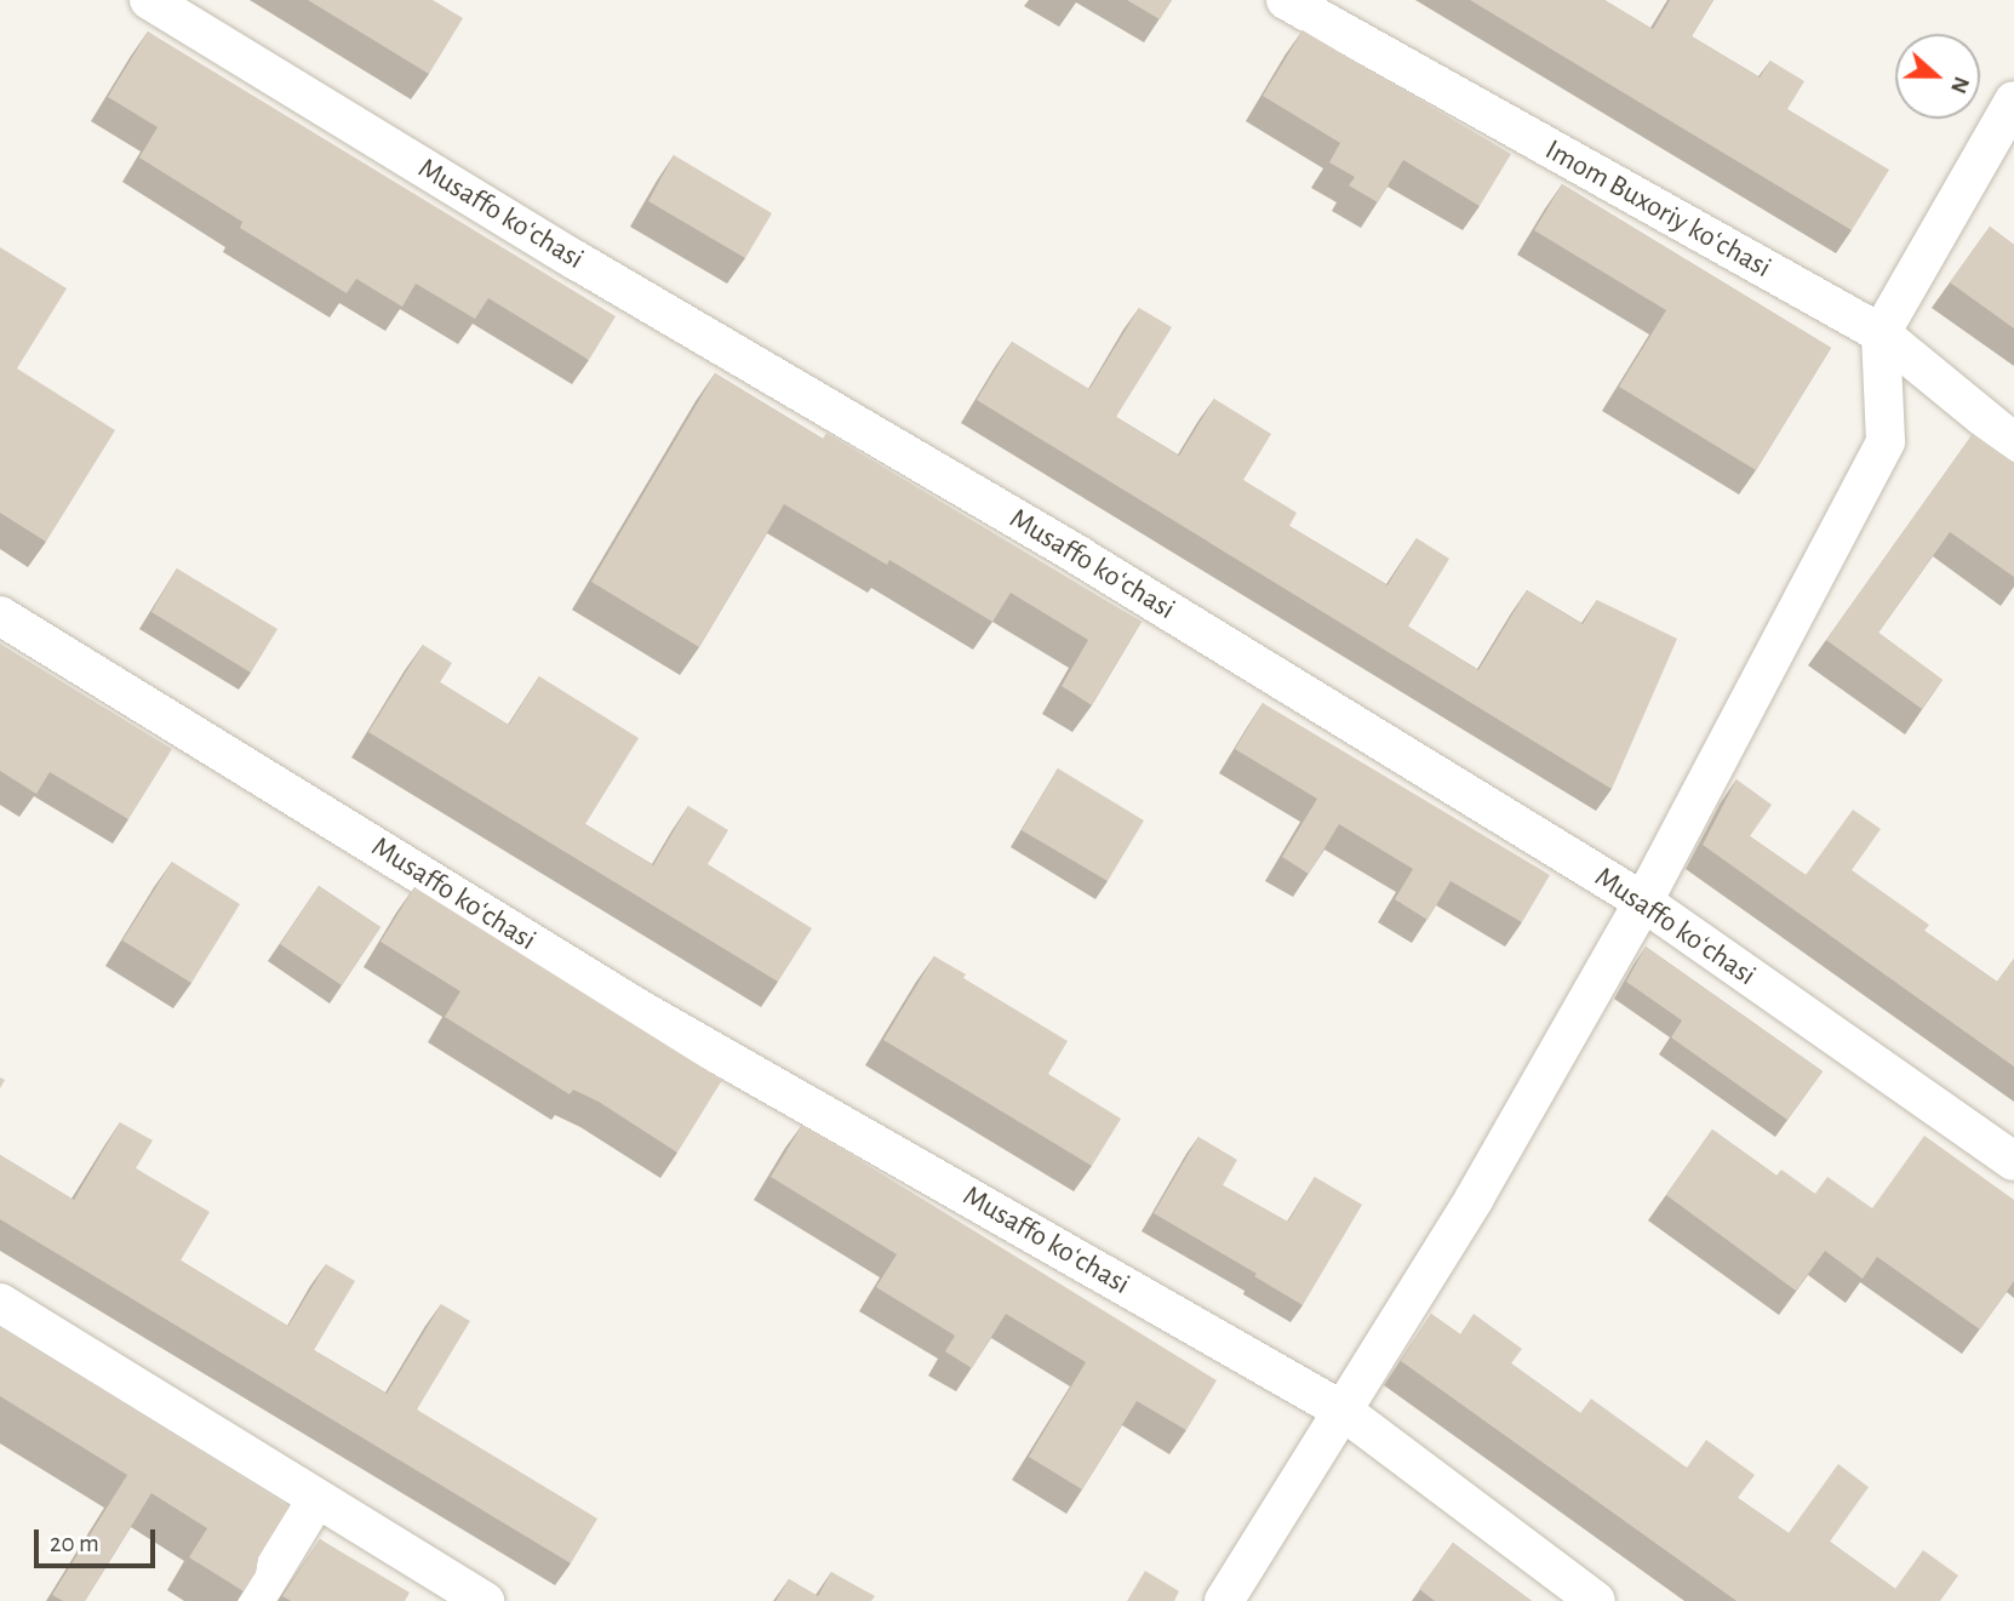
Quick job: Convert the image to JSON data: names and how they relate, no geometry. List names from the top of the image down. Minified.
{"streets":{"street":["Imom Buxoriy koʻchasi","Musaffo koʻchasi"]},"scale_bar":"20 m","north":"right"}
